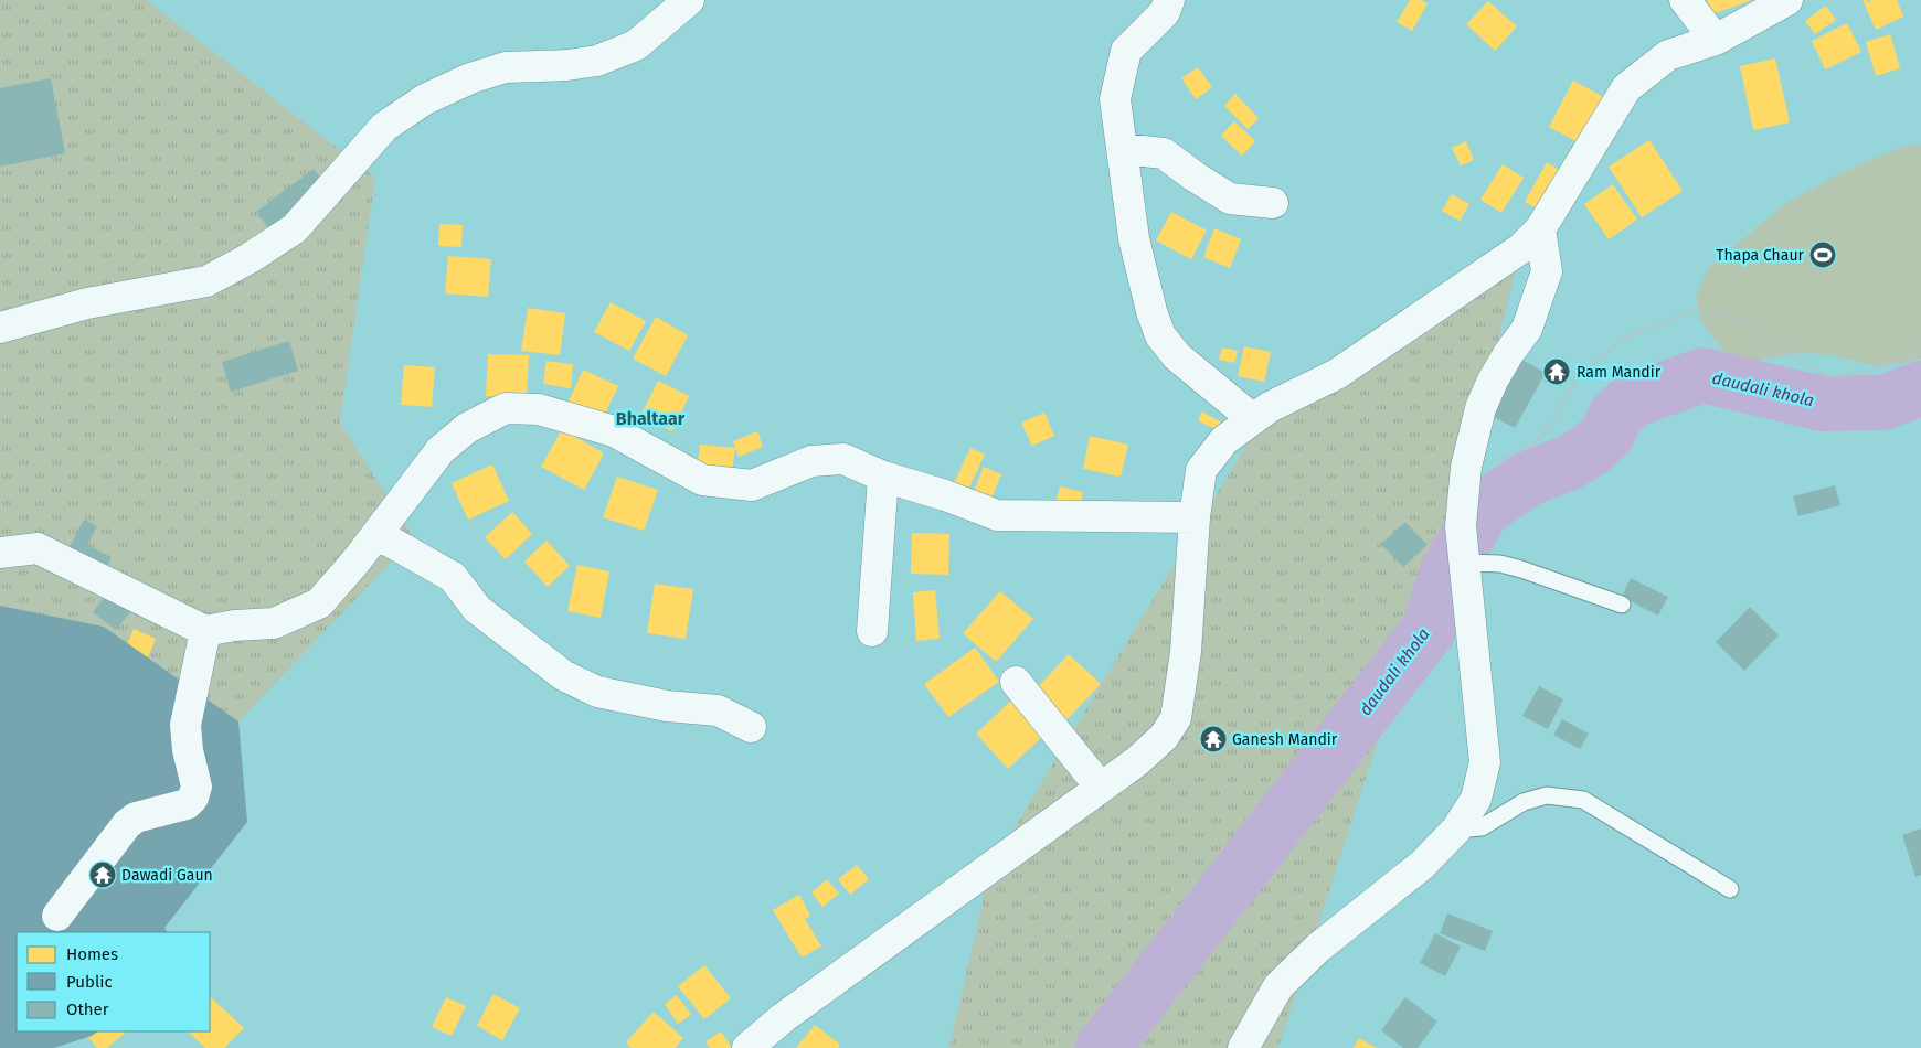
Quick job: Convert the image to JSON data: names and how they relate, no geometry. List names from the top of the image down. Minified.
{"districts":["Bhaltaar"],"water":["daudali khola"],"places":{"sports":["Thapa Chaur"],"temple":["Ram Mandir","Ganesh Mandir","Dawadi Gaun"]},"legend":["Homes","Public","Other"]}
